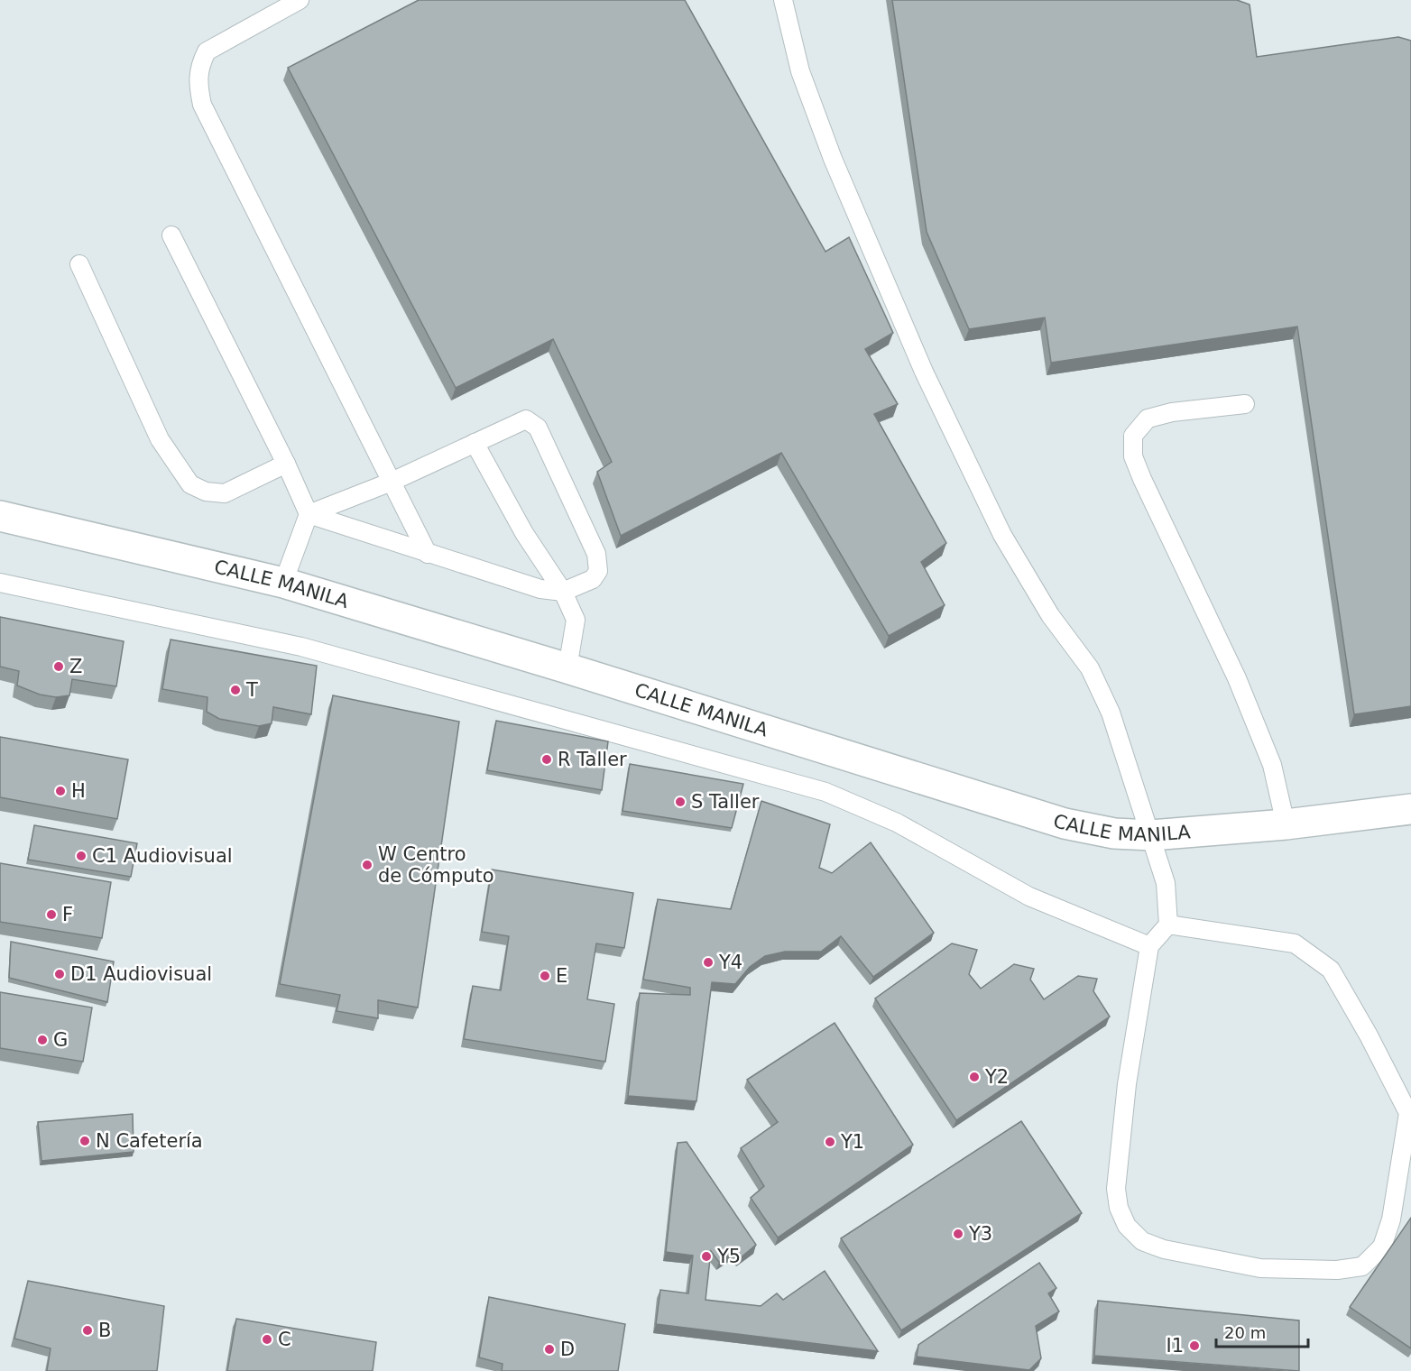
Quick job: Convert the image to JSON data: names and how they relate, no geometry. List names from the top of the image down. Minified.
{"streets":{"street":["CALLE MANILA"]},"places":["Z","T","R Taller","H","S Taller","C1 Audiovisual","W Centro de Cómputo","F","Y4","D1 Audiovisual","E","G","Y2","N Cafetería","Y1","Y3","Y5","B","C","I1","D"],"scale_bar":"20 m"}
